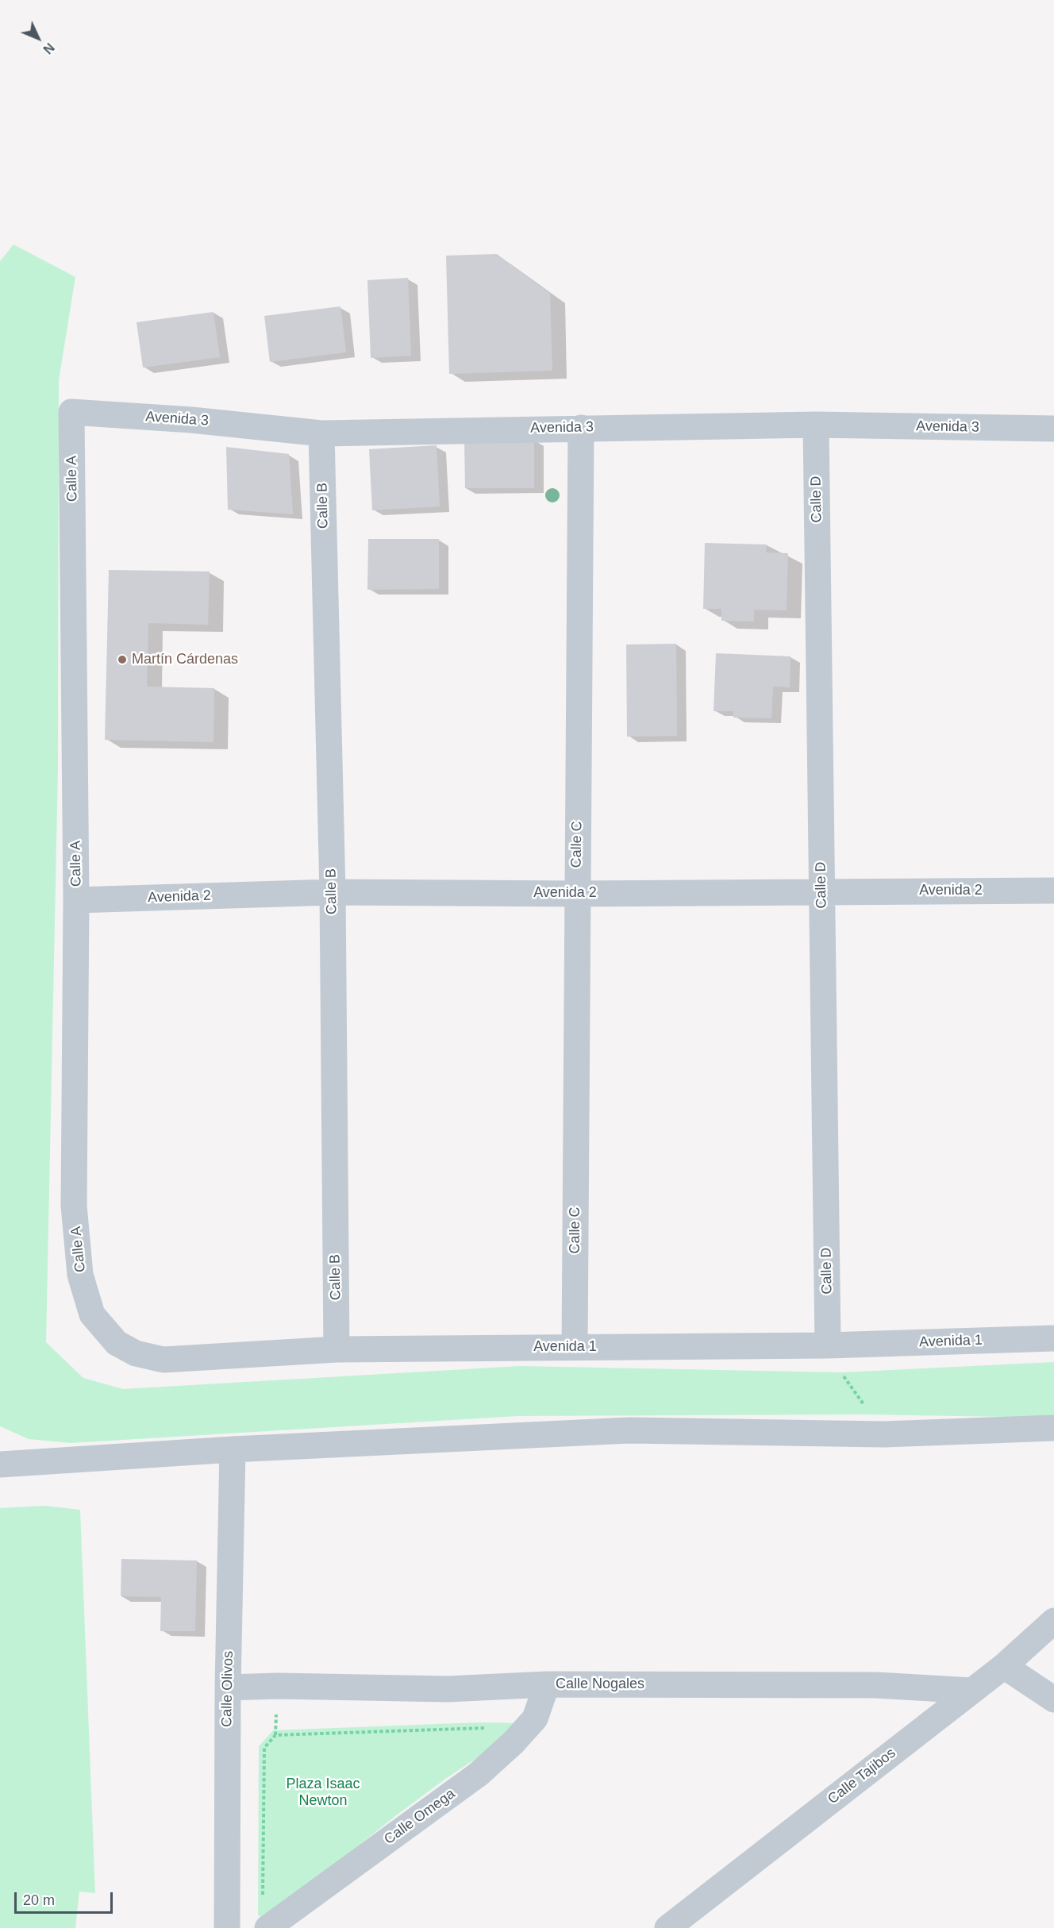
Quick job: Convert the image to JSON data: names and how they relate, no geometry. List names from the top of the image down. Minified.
{"streets":{"street":["Avenida 3","Calle A","Calle D","Calle B","Calle C","Avenida 2","Avenida 1","Calle Nogales","Calle Olivos","Calle Tajibos","Calle Omega"]},"crossings":[["Avenida 3","Calle A"],["Avenida 3","Calle D"],["Avenida 3","Calle B"],["Avenida 3","Calle C"],["Calle A","Avenida 2"],["Calle A","Avenida 1"],["Calle D","Avenida 2"],["Calle D","Avenida 1"],["Calle B","Avenida 2"],["Calle B","Avenida 1"],["Calle C","Avenida 2"],["Calle C","Avenida 1"],["Calle Nogales","Calle Olivos"],["Calle Nogales","Calle Tajibos"],["Calle Nogales","Calle Omega"]],"parks":["Plaza Isaac Newton"],"places":["Martín Cárdenas"],"scale_bar":"20 m","north":"bottom right"}
